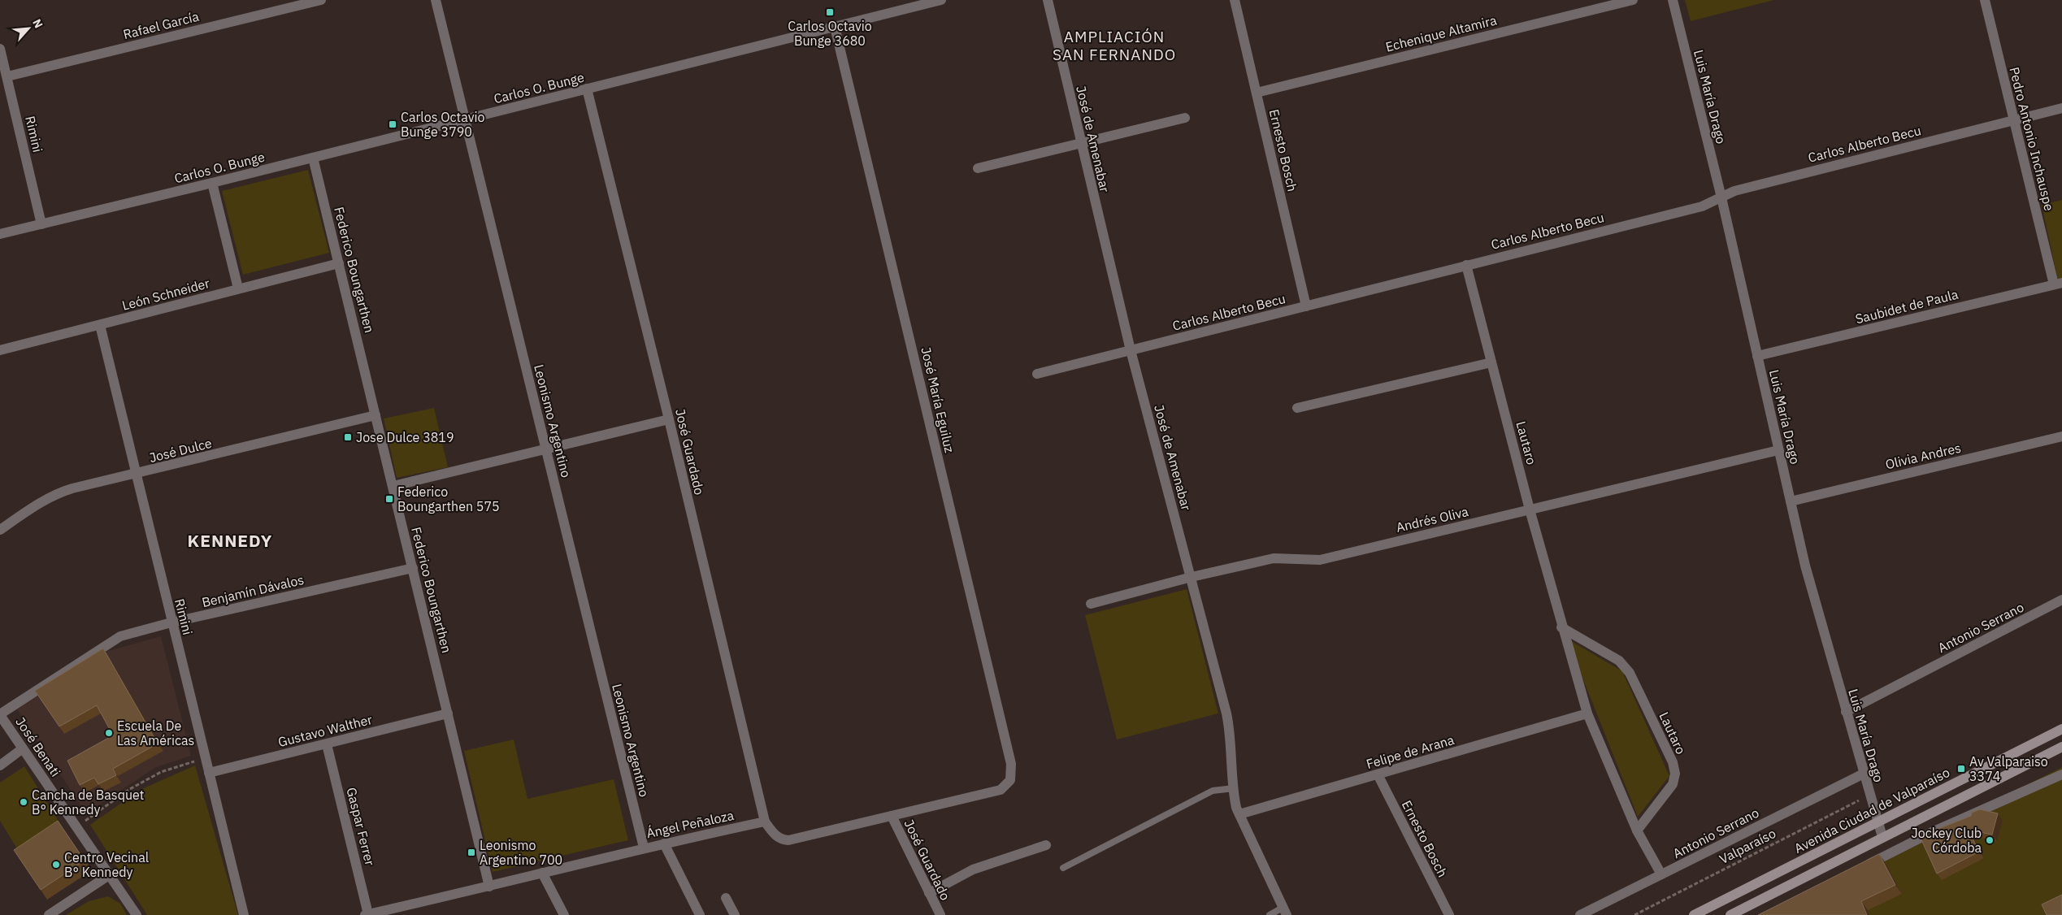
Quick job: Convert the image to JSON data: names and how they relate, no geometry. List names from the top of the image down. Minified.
{"streets":{"main road":["Avenida Ciudad de Valparaíso"],"street":["Rafael García","Echenique Altamira","Carlos O. Bunge","Luis María Drago","Rimini","José de Amenabar","Pedro Antonio Inchauspe","Carlos Alberto Becu","Ernesto Bosch","Federico Boungarthen","León Schneider","Saubidet de Paula","José María Eguiluz","Leonismo Argentino","Lautaro","José Dulce","José Guardado","Olivia Andres","Andrés Oliva","Benjamín Dávalos","Antonio Serrano","Gustavo Walther","José Benati","Felipe de Arana","Ángel Peñaloza","Gaspar Ferrer"],"path":["Valparaíso"]},"crossings":[["Rafael García","Rimini"],["Echenique Altamira","Ernesto Bosch"],["Carlos O. Bunge","Rimini"],["Carlos O. Bunge","Federico Boungarthen"],["Carlos O. Bunge","José María Eguiluz"],["Carlos O. Bunge","Leonismo Argentino"],["Carlos O. Bunge","José Guardado"],["Luis María Drago","Carlos Alberto Becu"],["Luis María Drago","Saubidet de Paula"],["Luis María Drago","Olivia Andres"],["Luis María Drago","Andrés Oliva"],["Luis María Drago","Antonio Serrano"],["Luis María Drago","Avenida Ciudad de Valparaíso"],["Luis María Drago","Valparaíso"],["Rimini","León Schneider"],["Rimini","José Dulce"],["Rimini","Benjamín Dávalos"],["Rimini","Gustavo Walther"],["José de Amenabar","Carlos Alberto Becu"],["José de Amenabar","Andrés Oliva"],["José de Amenabar","Felipe de Arana"],["Pedro Antonio Inchauspe","Carlos Alberto Becu"],["Pedro Antonio Inchauspe","Saubidet de Paula"],["Carlos Alberto Becu","Ernesto Bosch"],["Carlos Alberto Becu","Lautaro"],["Ernesto Bosch","Felipe de Arana"],["Federico Boungarthen","León Schneider"],["Federico Boungarthen","José Dulce"],["Federico Boungarthen","Benjamín Dávalos"],["Federico Boungarthen","Gustavo Walther"],["Federico Boungarthen","Ángel Peñaloza"],["José María Eguiluz","José Guardado"],["Leonismo Argentino","Ángel Peñaloza"],["Lautaro","Andrés Oliva"],["Lautaro","Antonio Serrano"],["Lautaro","Felipe de Arana"],["José Guardado","Ángel Peñaloza"],["Benjamín Dávalos","José Benati"],["Gustavo Walther","Gaspar Ferrer"],["Ángel Peñaloza","Gaspar Ferrer"]],"districts":["AMPLIACIÓN SAN FERNANDO","KENNEDY"],"places":{"transit":["Carlos Octavio Bunge 3680","Carlos Octavio Bunge 3790","Jose Dulce 3819","Federico Boungarthen 575","Av Valparaiso 3374","Leonismo Argentino 700"],"other":["Escuela De Las Américas","Cancha de Basquet B° Kennedy","Jockey Club Córdoba","Centro Vecinal B° Kennedy"]},"north":"top right"}
